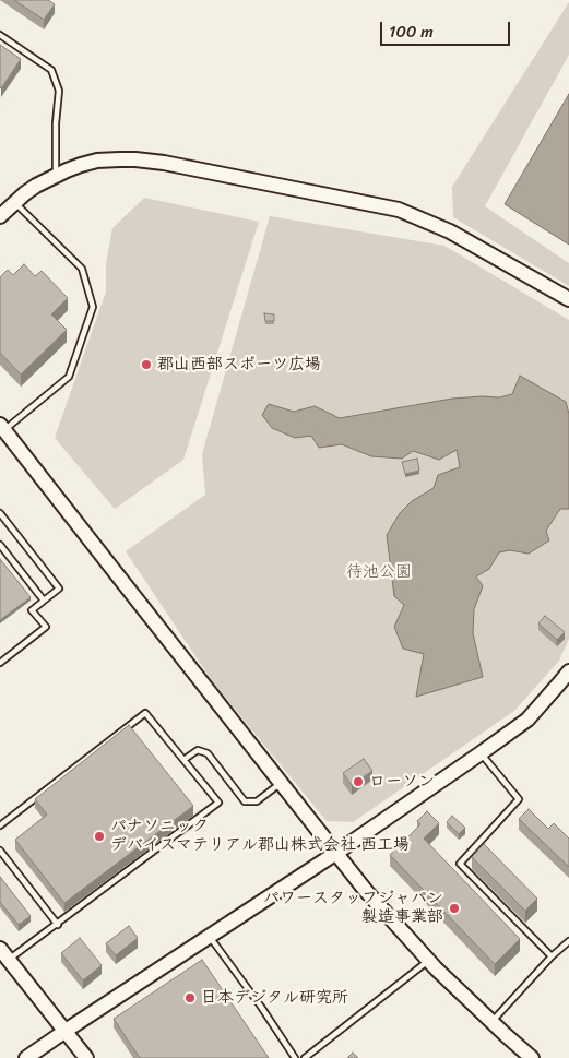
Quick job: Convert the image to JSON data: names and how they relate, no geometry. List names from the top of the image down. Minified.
{"parks":["待池公園"],"places":["郡山西部スポーツ広場","ローソン","パナソニック デバイスマテリアル郡山株式会社 西工場","パワースタッフジャパン 製造事業部","日本デジタル研究所"],"scale_bar":"100 m"}
